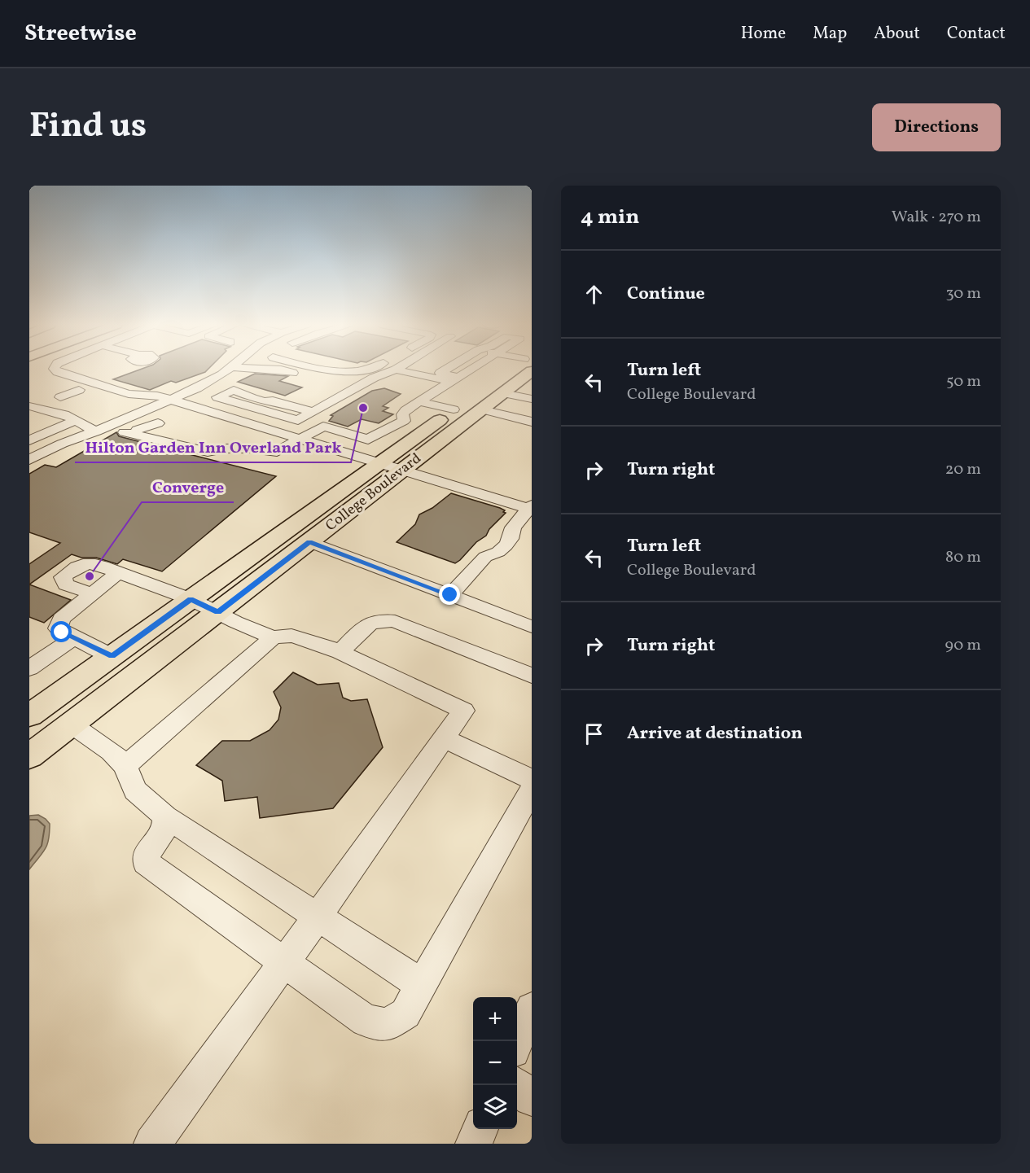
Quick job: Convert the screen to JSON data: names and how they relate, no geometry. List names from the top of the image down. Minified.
{"streets":{"main road":["College Boulevard"]},"places":["Hilton Garden Inn Overland Park","Converge"],"page":{"header":"Streetwise","nav":["Home","Map","About","Contact"],"title":"Find us","buttons":"Directions","heading":["4 min","Walk · 270 m"],"list":[["Continue","30 m"],["Turn left","College Boulevard","50 m"],["Turn right","20 m"],["Turn left","College Boulevard","80 m"],["Turn right","90 m"],"Arrive at destination"],"map_buttons":["+","−"]}}
